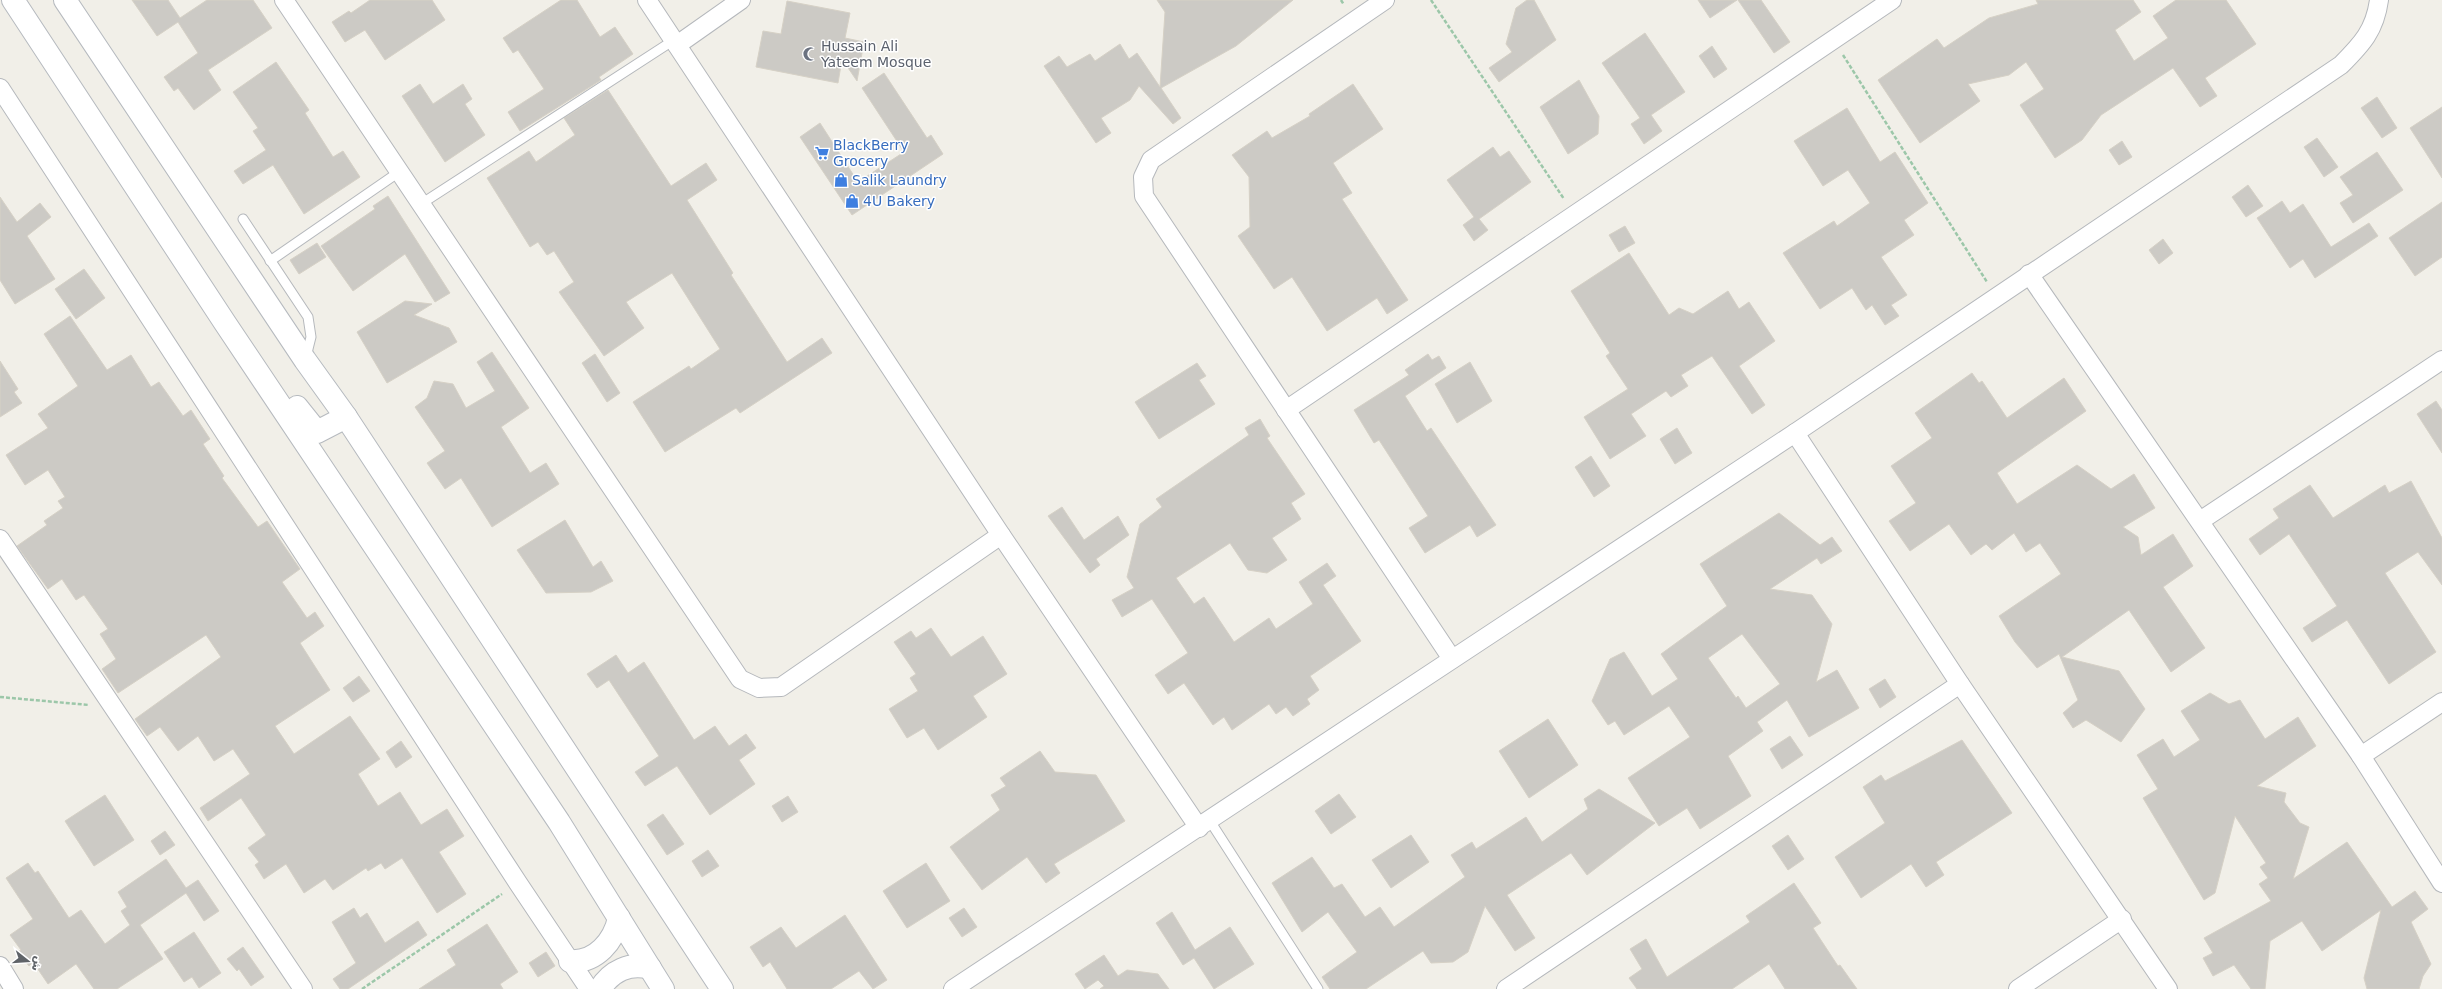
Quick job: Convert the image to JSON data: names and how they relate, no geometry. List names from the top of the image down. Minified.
{"places":{"mosque":["Hussain Ali Yateem Mosque"],"supermarket":["BlackBerry Grocery"],"shop":["Salik Laundry","4U Bakery"]},"north":"right"}
